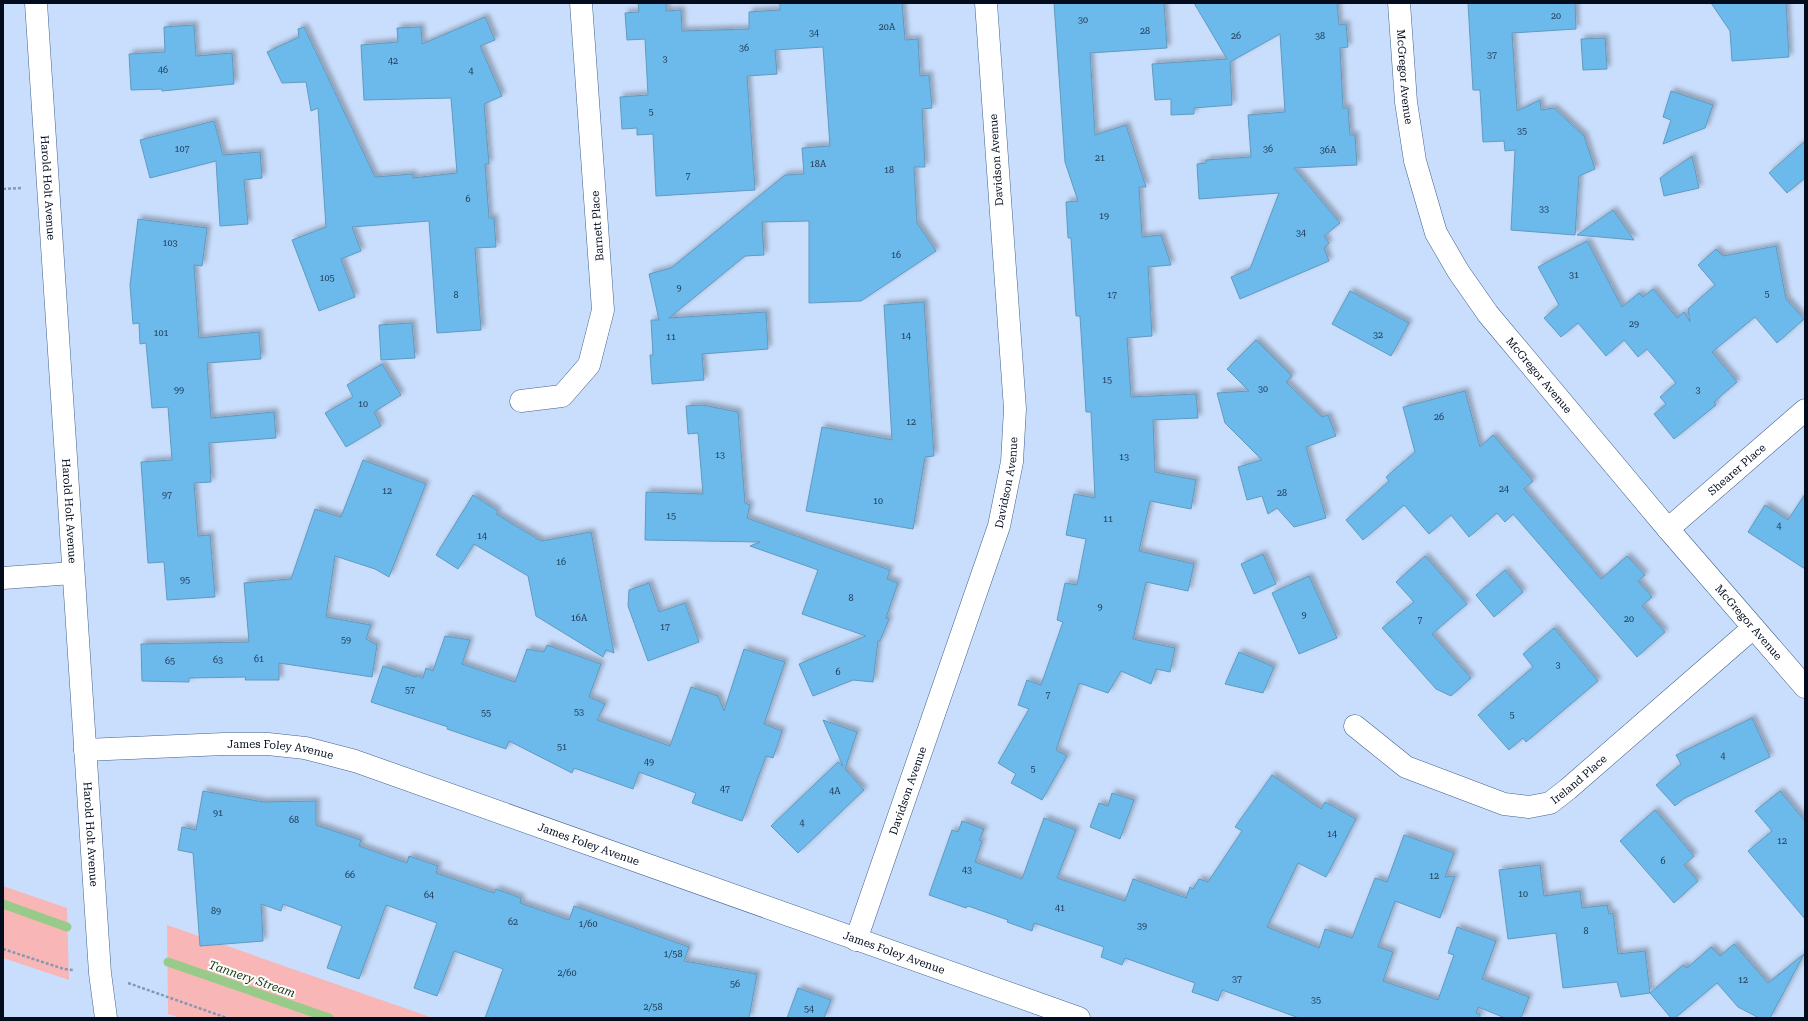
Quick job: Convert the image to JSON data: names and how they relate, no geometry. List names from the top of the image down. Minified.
{"streets":{"street":["McGregor Avenue","Davidson Avenue","Harold Holt Avenue","Barnett Place","Shearer Place","James Foley Avenue","Ireland Place"]},"crossings":[["McGregor Avenue","Shearer Place"],["McGregor Avenue","Ireland Place"],["Davidson Avenue","James Foley Avenue"],["Harold Holt Avenue","James Foley Avenue"]],"water":["Tannery Stream"],"house_numbers":["20","30","20A","28","34","26","38","36","37","3","42","46","4","5","35","107","36","36A","21","18A","18","7","6","33","19","34","103","16","31","105","9","5","8","17","29","101","32","14","11","15","30","99","3","10","26","12","13","13","24","12","28","97","10","15","11","4","14","16","95","8","9","9","16A","20","7","17","59","61","63","65","3","6","57","7","53","55","5","51","4","49","5","47","4A","91","68","4","14","12","6","43","66","12","10","64","41","89","62","1/60","39","8","1/58","2/60","37","12","56","35","2/58","54"]}
